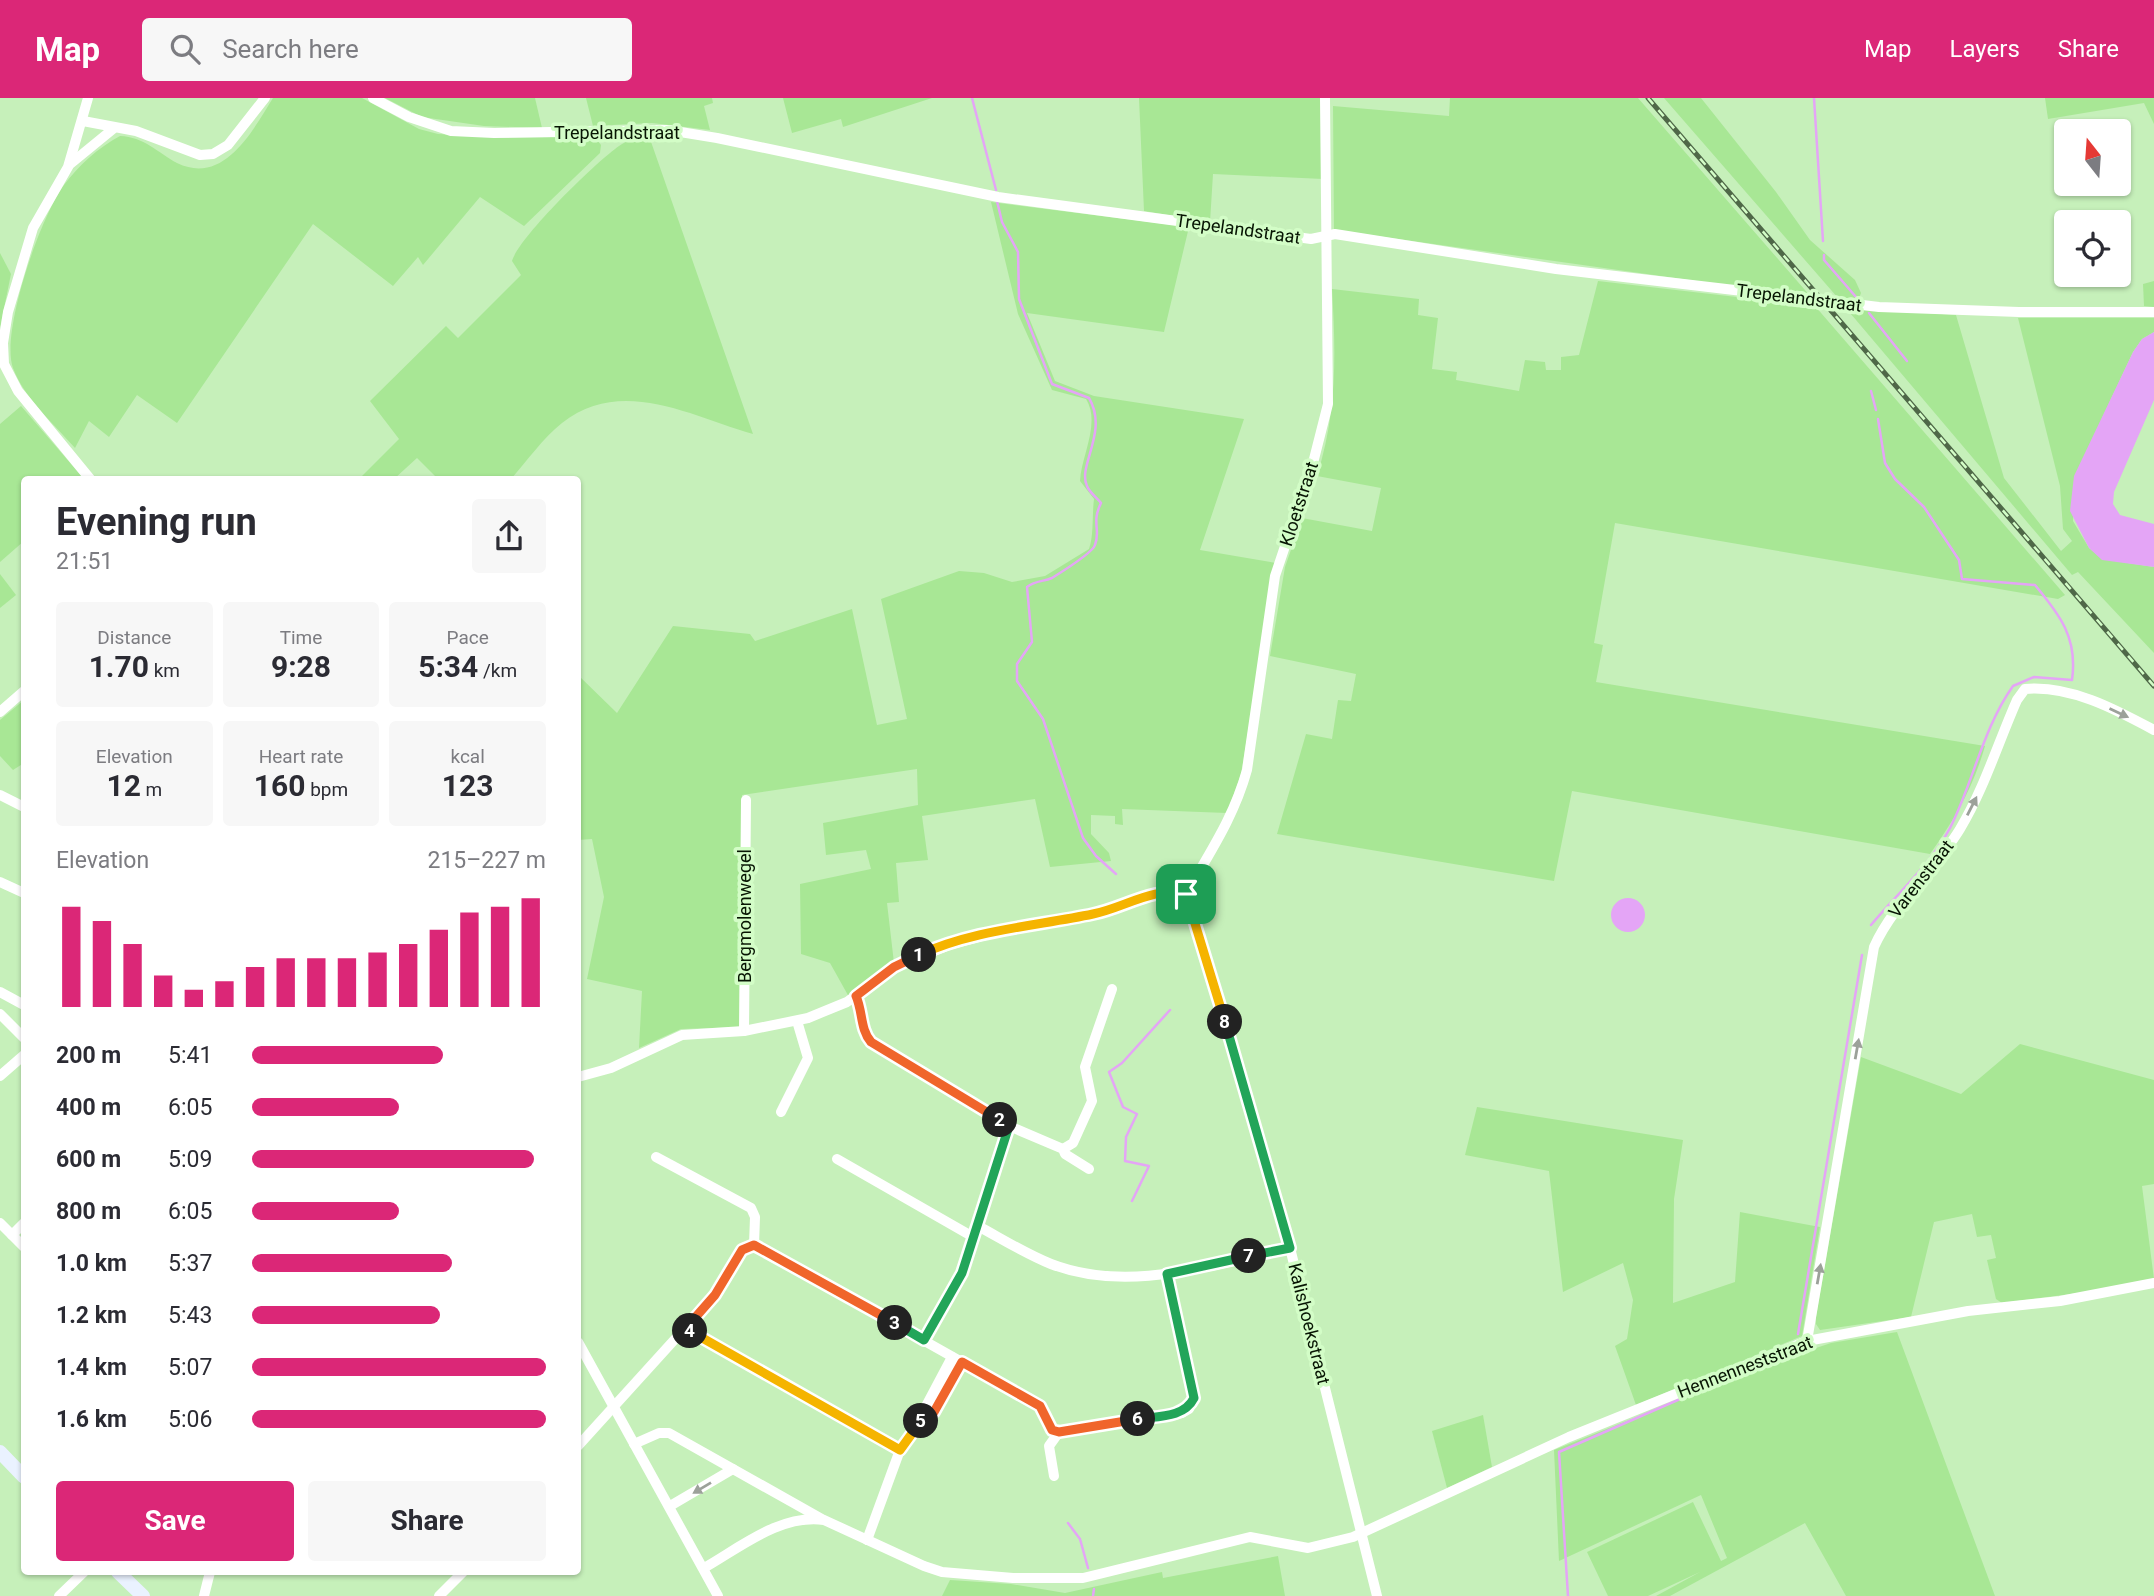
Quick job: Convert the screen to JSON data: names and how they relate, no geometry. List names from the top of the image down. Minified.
{"streets":{"street":["Trepelandstraat","Kloetstraat","Varenstraat","Bergmolenwegel","Kalishoekstraat","Hennenneststraat"]},"crossings":[["Trepelandstraat","Kloetstraat"],["Kloetstraat","Kalishoekstraat"],["Varenstraat","Hennenneststraat"],["Kalishoekstraat","Hennenneststraat"]],"one_way":["Varenstraat"],"north":"top","page":{"header":"Map","search":"Search here","nav":["Map","Layers","Share"],"heading":["Evening run","21:51"],"stats":[["Distance","1.70 km"],["Time","9:28"],["Pace","5:34 /km"],["Elevation","12 m"],["Heart rate","160 bpm"],["kcal","123"]],"chart":["Elevation","215–227 m"],"pins":["1","8","2","7","3","4","6","5"],"list":[{"name":"200 m","note":"5:41"},{"name":"400 m","note":"6:05"},{"name":"600 m","note":"5:09"},{"name":"800 m","note":"6:05"},{"name":"1.0 km","note":"5:37"},{"name":"1.2 km","note":"5:43"},{"name":"1.4 km","note":"5:07"},{"name":"1.6 km","note":"5:06"}],"buttons":["Save","Share"]}}
